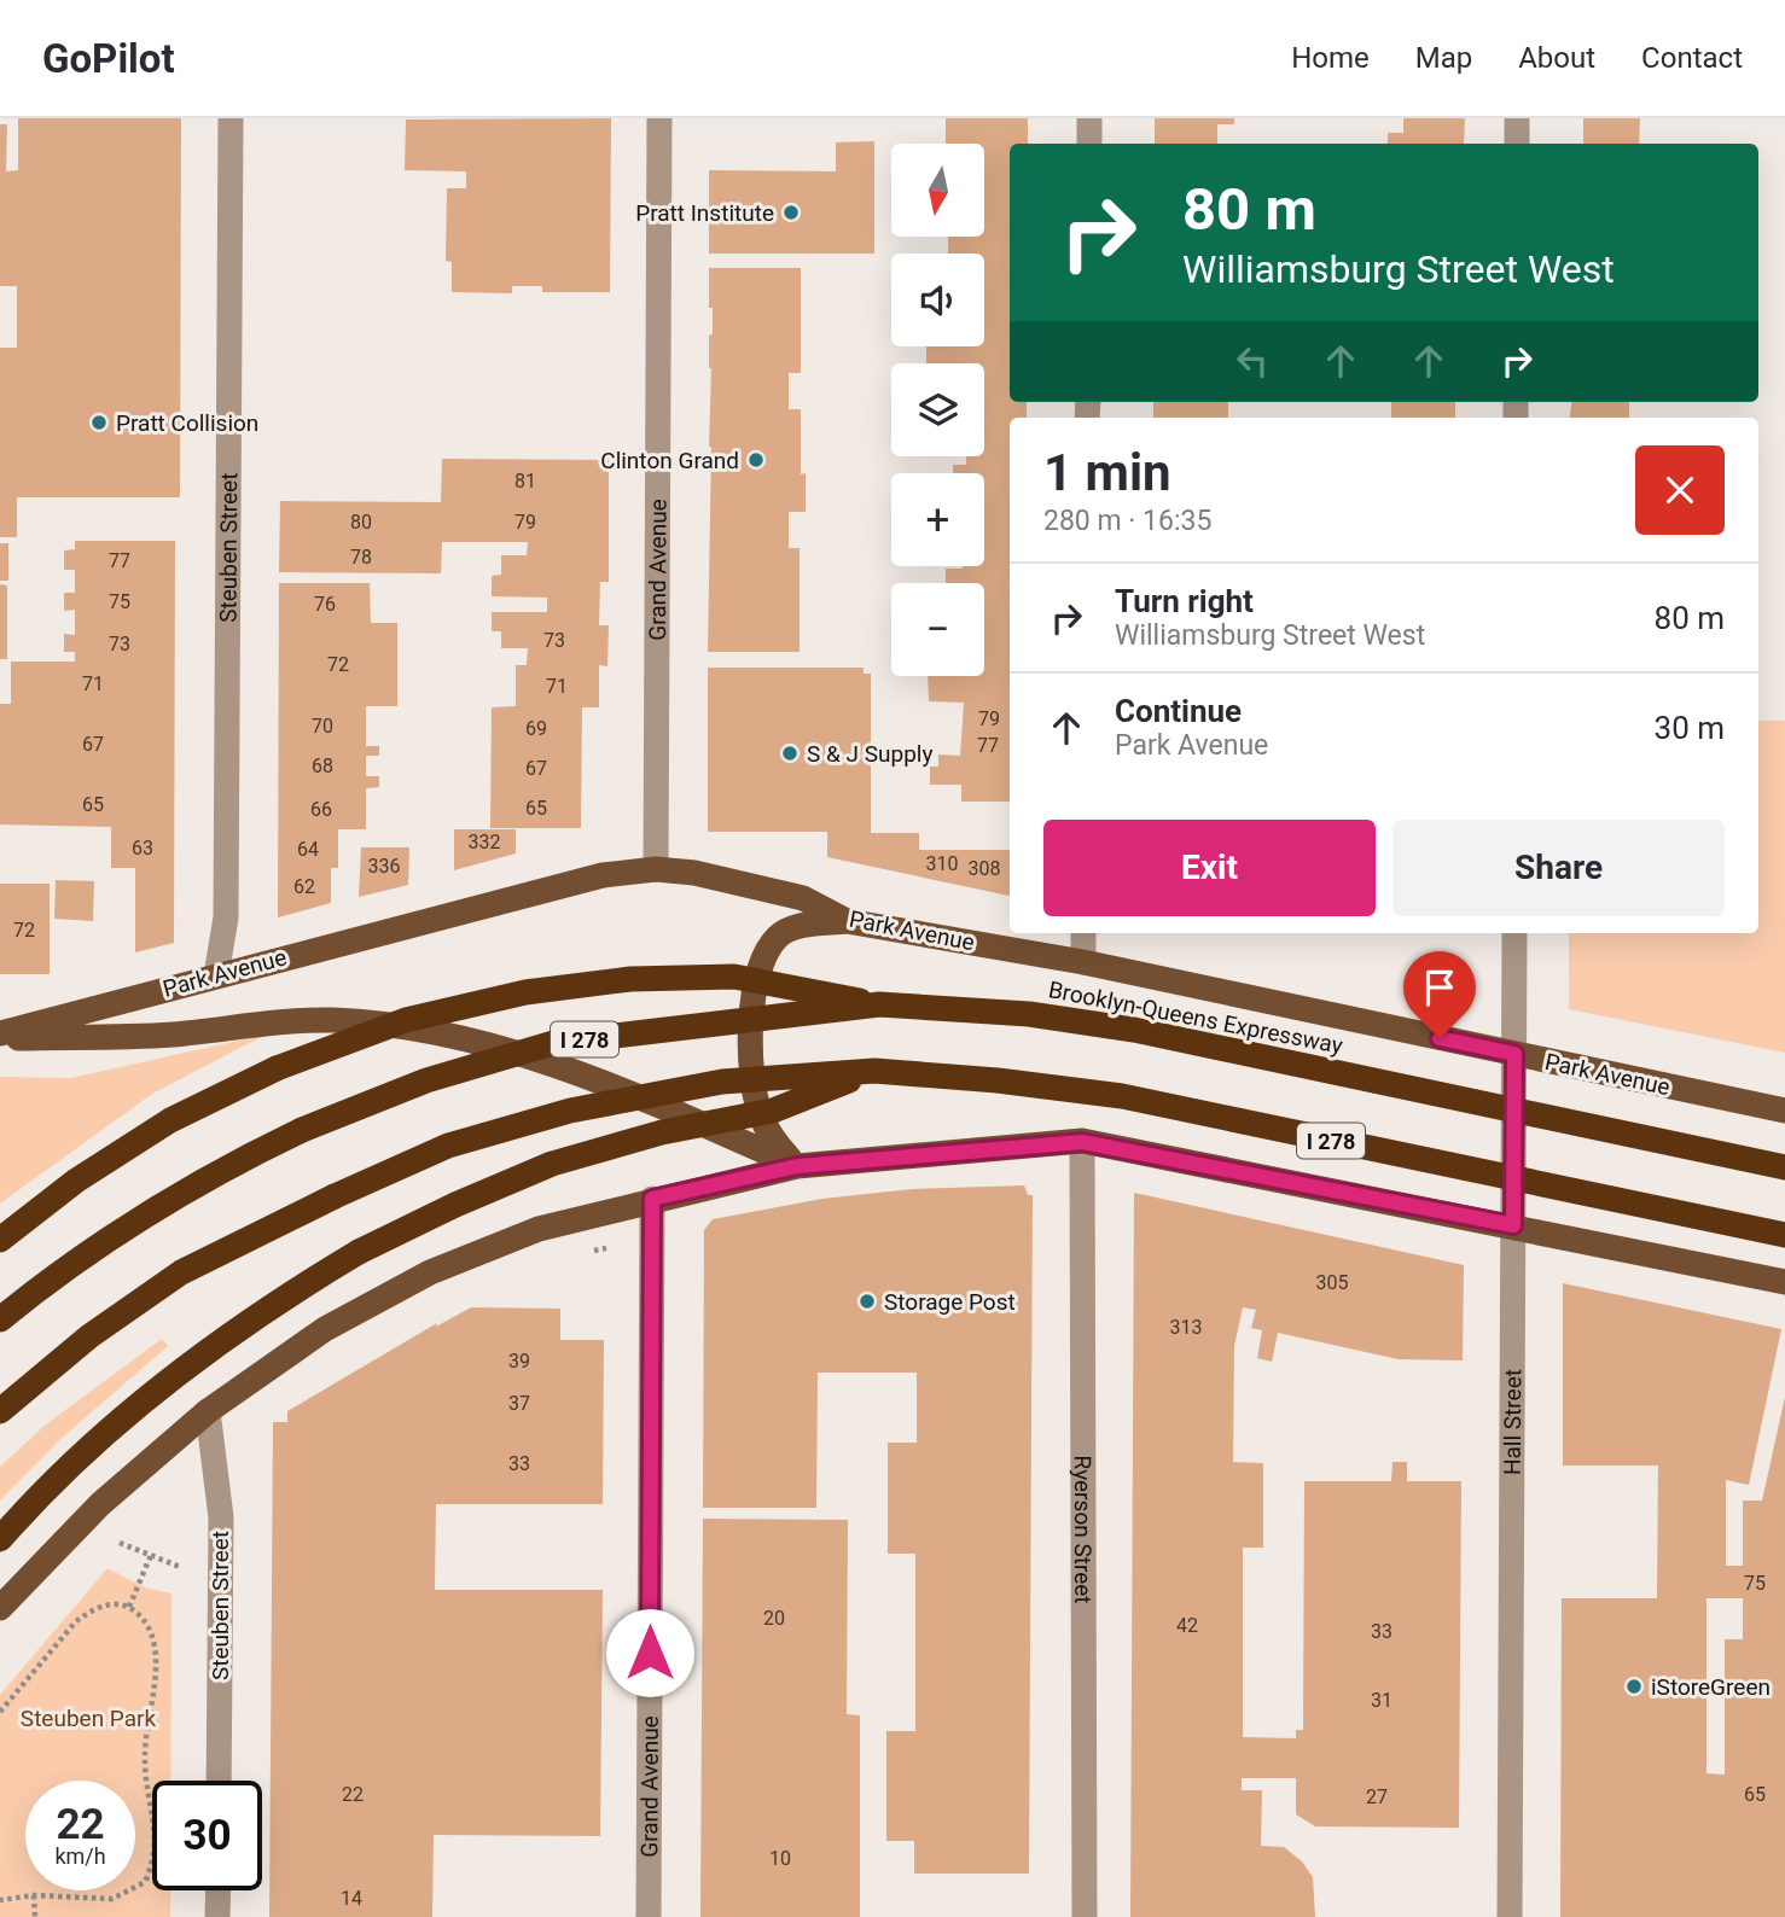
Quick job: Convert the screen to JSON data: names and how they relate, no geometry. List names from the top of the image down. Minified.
{"streets":{"highway":["Brooklyn-Queens Expressway","I 278"],"main road":["Park Avenue"],"street":["Steuben Street","Grand Avenue","Hall Street","Ryerson Street"]},"crossings":[["Steuben Street","Park Avenue"],["Grand Avenue","Park Avenue"],["Park Avenue","Hall Street"],["Park Avenue","Ryerson Street"]],"parks":["Steuben Park"],"places":["Pratt Institute","Pratt Collision","Clinton Grand","S & J Supply","Storage Post","iStoreGreen"],"house_numbers":["81","80","79","78","77","75","76","73","73","72","71","71","79","70","69","67","77","68","67","65","65","66","332","63","64","310","336","308","62","72","305","313","39","37","33","75","20","42","33","31","22","65","27","10","14"],"north":"bottom","page":{"header":"GoPilot","nav":["Home","Map","About","Contact"],"map_buttons":["+","−"],"turn":["80 m","Williamsburg Street West"],"heading":["1 min","280 m · 16:35"],"list":[{"name":"Turn right","note":"Williamsburg Street West","value":"80 m"},{"name":"Continue","note":"Park Avenue","value":"30 m"}],"buttons":["Exit","Share"],"speed":"22 km/h","limit":"30"}}
